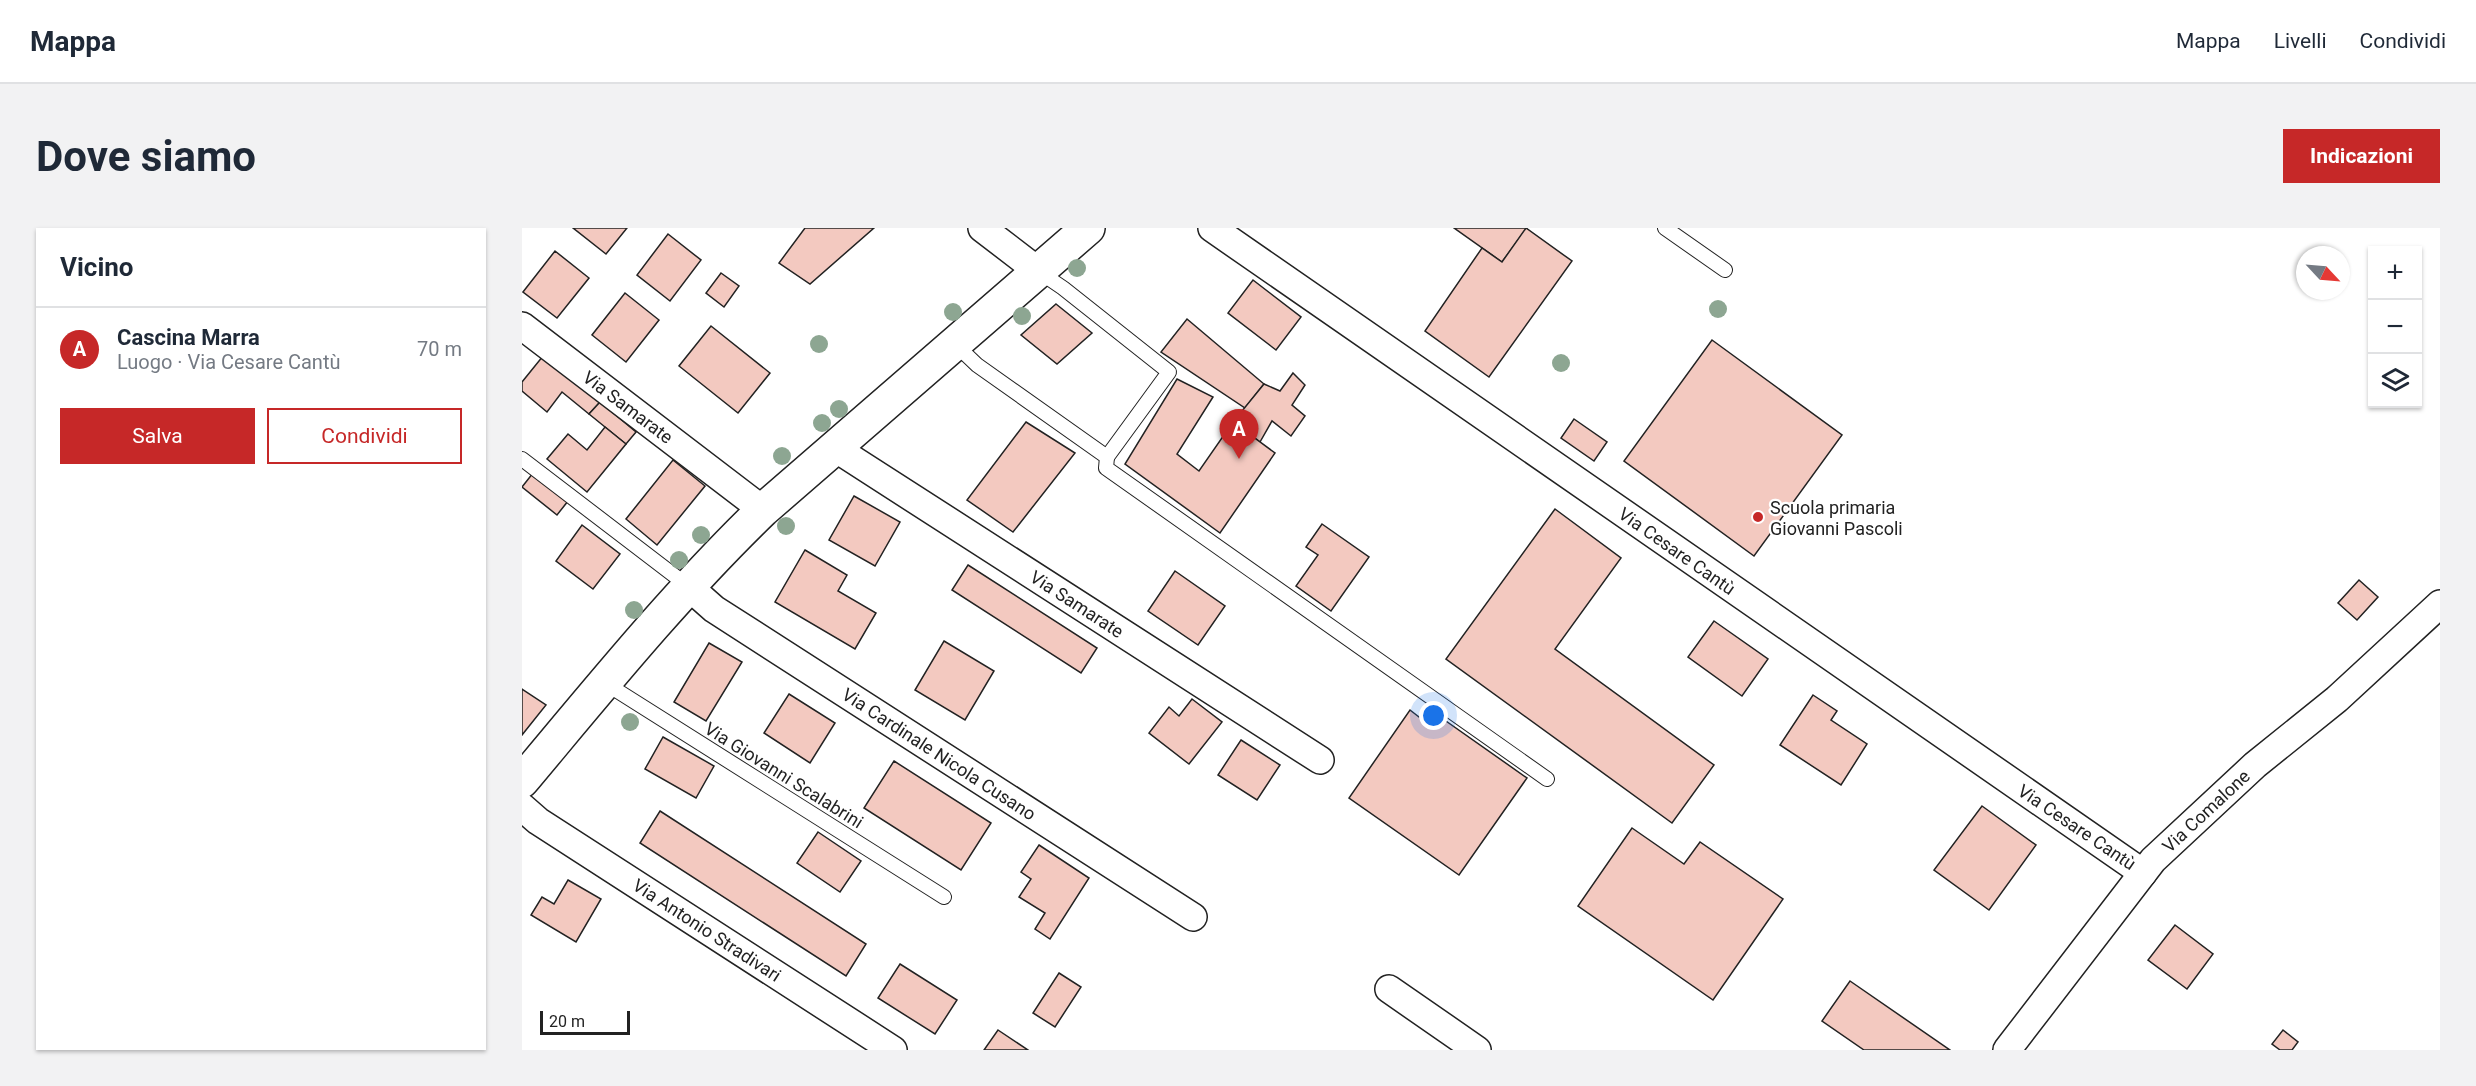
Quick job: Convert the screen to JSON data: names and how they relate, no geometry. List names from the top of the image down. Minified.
{"streets":{"street":["Via Samarate","Via Cesare Cantù","Via Cardinale Nicola Cusano","Via Comalone","Via Antonio Stradivari"],"lane":["Via Giovanni Scalabrini"]},"crossings":[["Via Cesare Cantù","Via Comalone"]],"places":["Scuola primaria Giovanni Pascoli"],"scale_bar":"20 m","north":"bottom right","page":{"header":"Mappa","nav":["Mappa","Livelli","Condividi"],"buttons":["Indicazioni",["Salva","Condividi"]],"title":"Dove siamo","heading":"Vicino","map_buttons":["+","−"],"list":[{"mark":"A","name":"Cascina Marra","note":"Luogo · Via Cesare Cantù","value":"70 m"}],"pins":"A","scale":"20 m"}}
